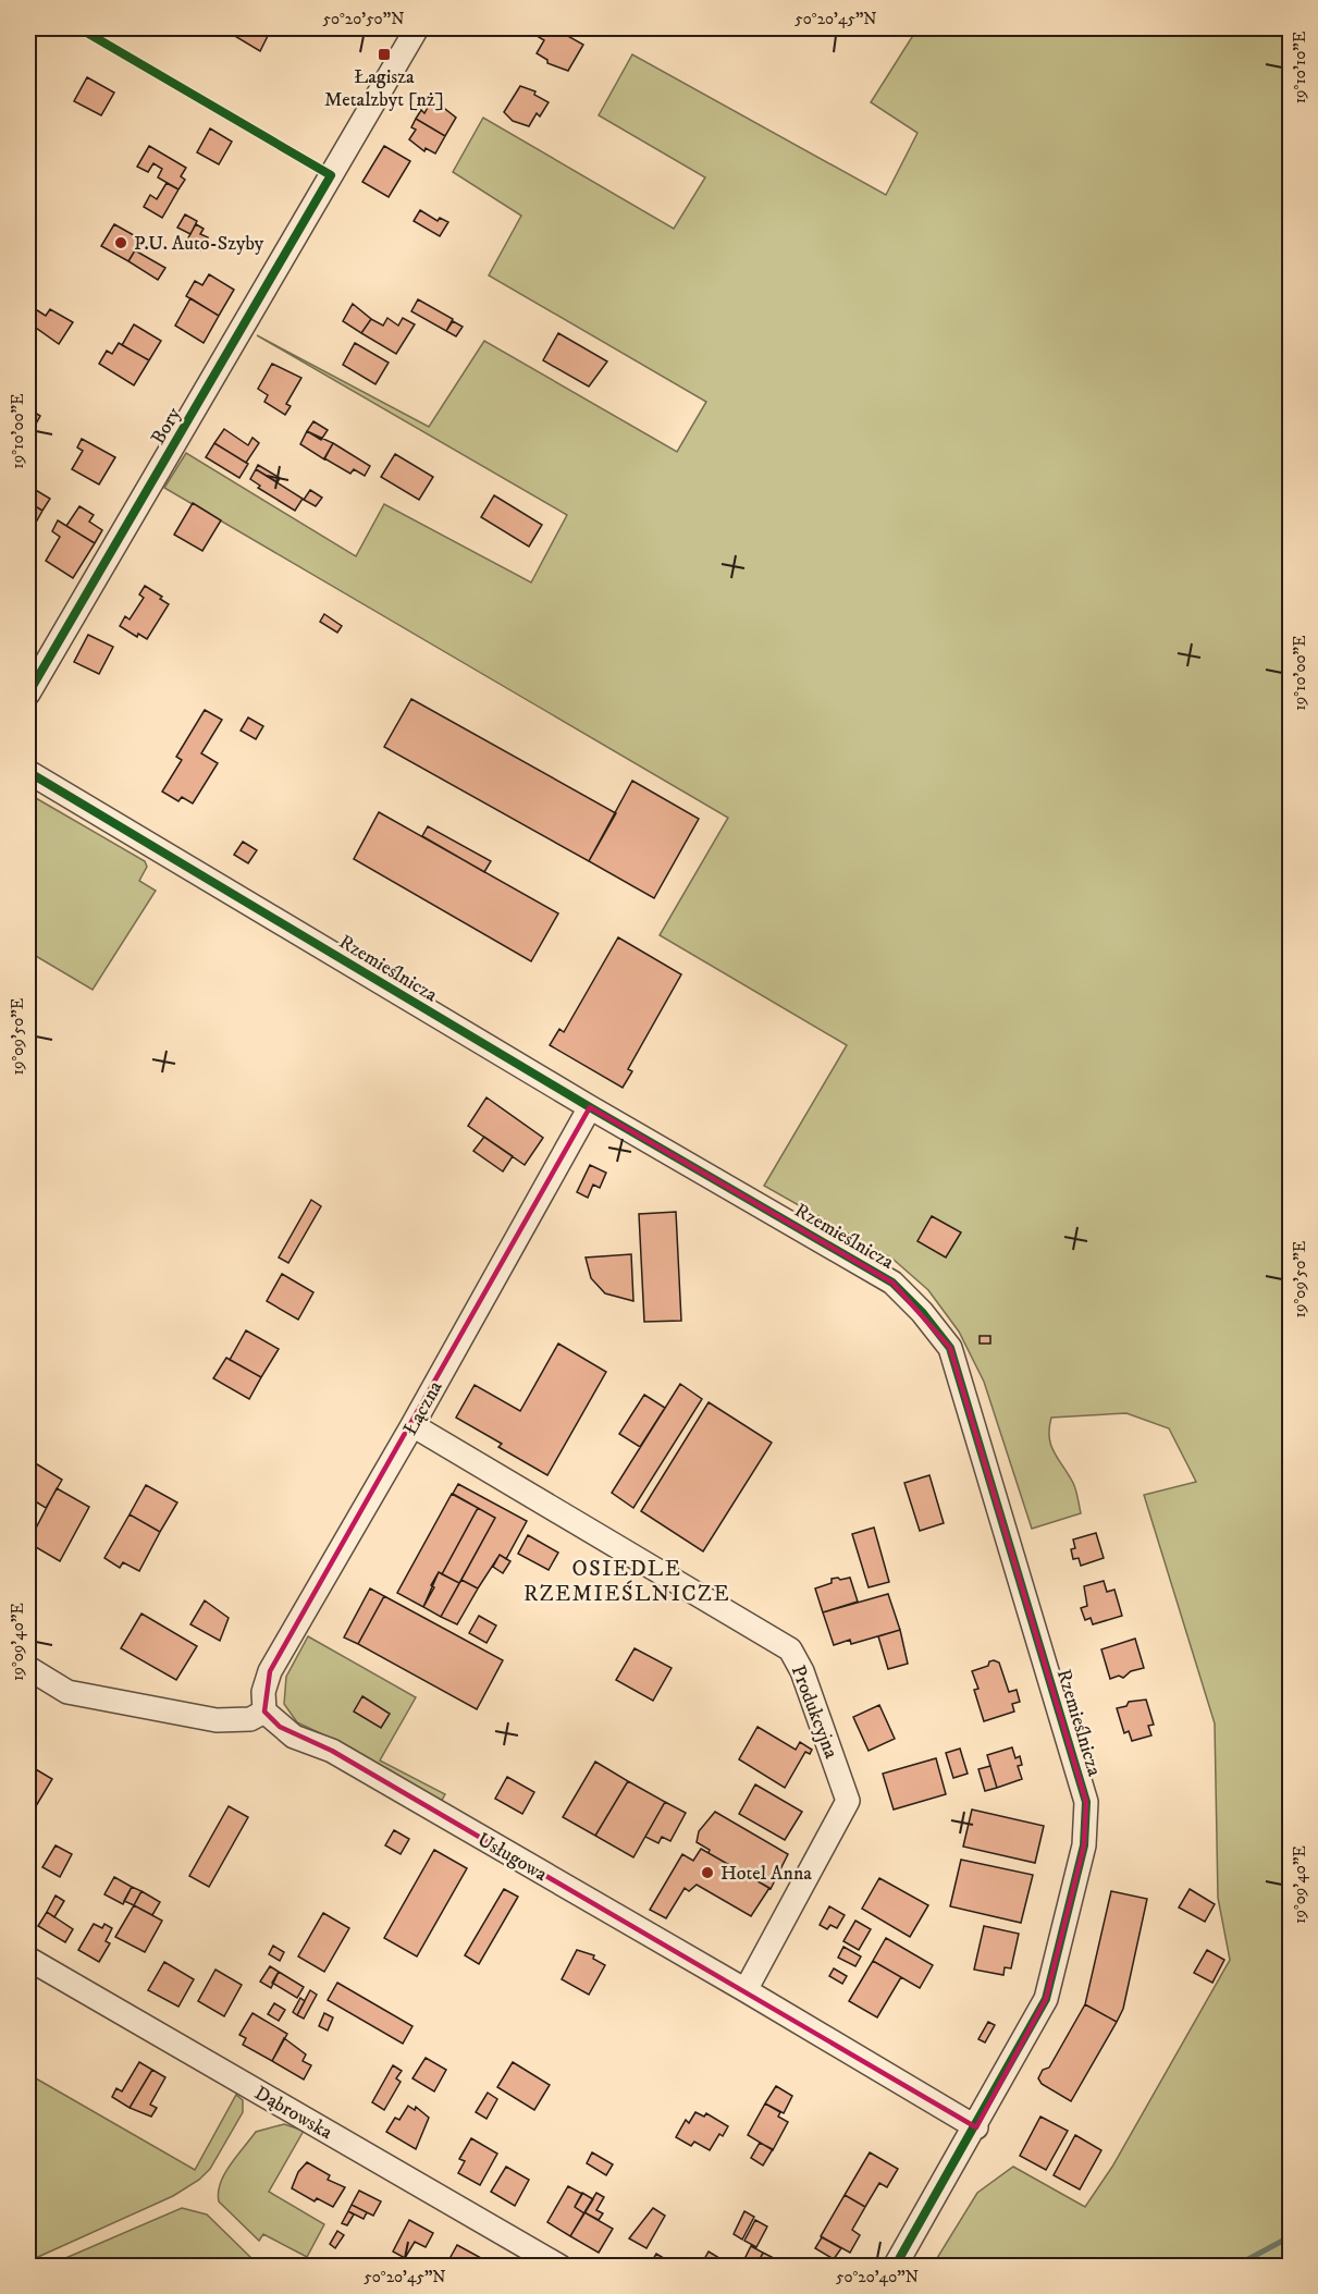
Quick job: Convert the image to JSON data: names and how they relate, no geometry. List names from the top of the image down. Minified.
{"streets":{"street":["Bory","Rzemieślnicza","Łączna","Produkcyjna","Usługowa","Dąbrowska"]},"crossings":[["Rzemieślnicza","Łączna"],["Rzemieślnicza","Usługowa"],["Łączna","Produkcyjna"],["Łączna","Usługowa"],["Produkcyjna","Usługowa"]],"districts":["OSIEDLE RZEMIEŚLNICZE"],"places":{"transit":["Łagisza Metalzbyt [nż]"],"other":["P.U. Auto-Szyby","Hotel Anna"]},"coordinates":["50°20'50\"N","50°20'45\"N","19°10'10\"E","19°10'00\"E","19°09'50\"E","19°09'40\"E","50°20'40\"N"]}
